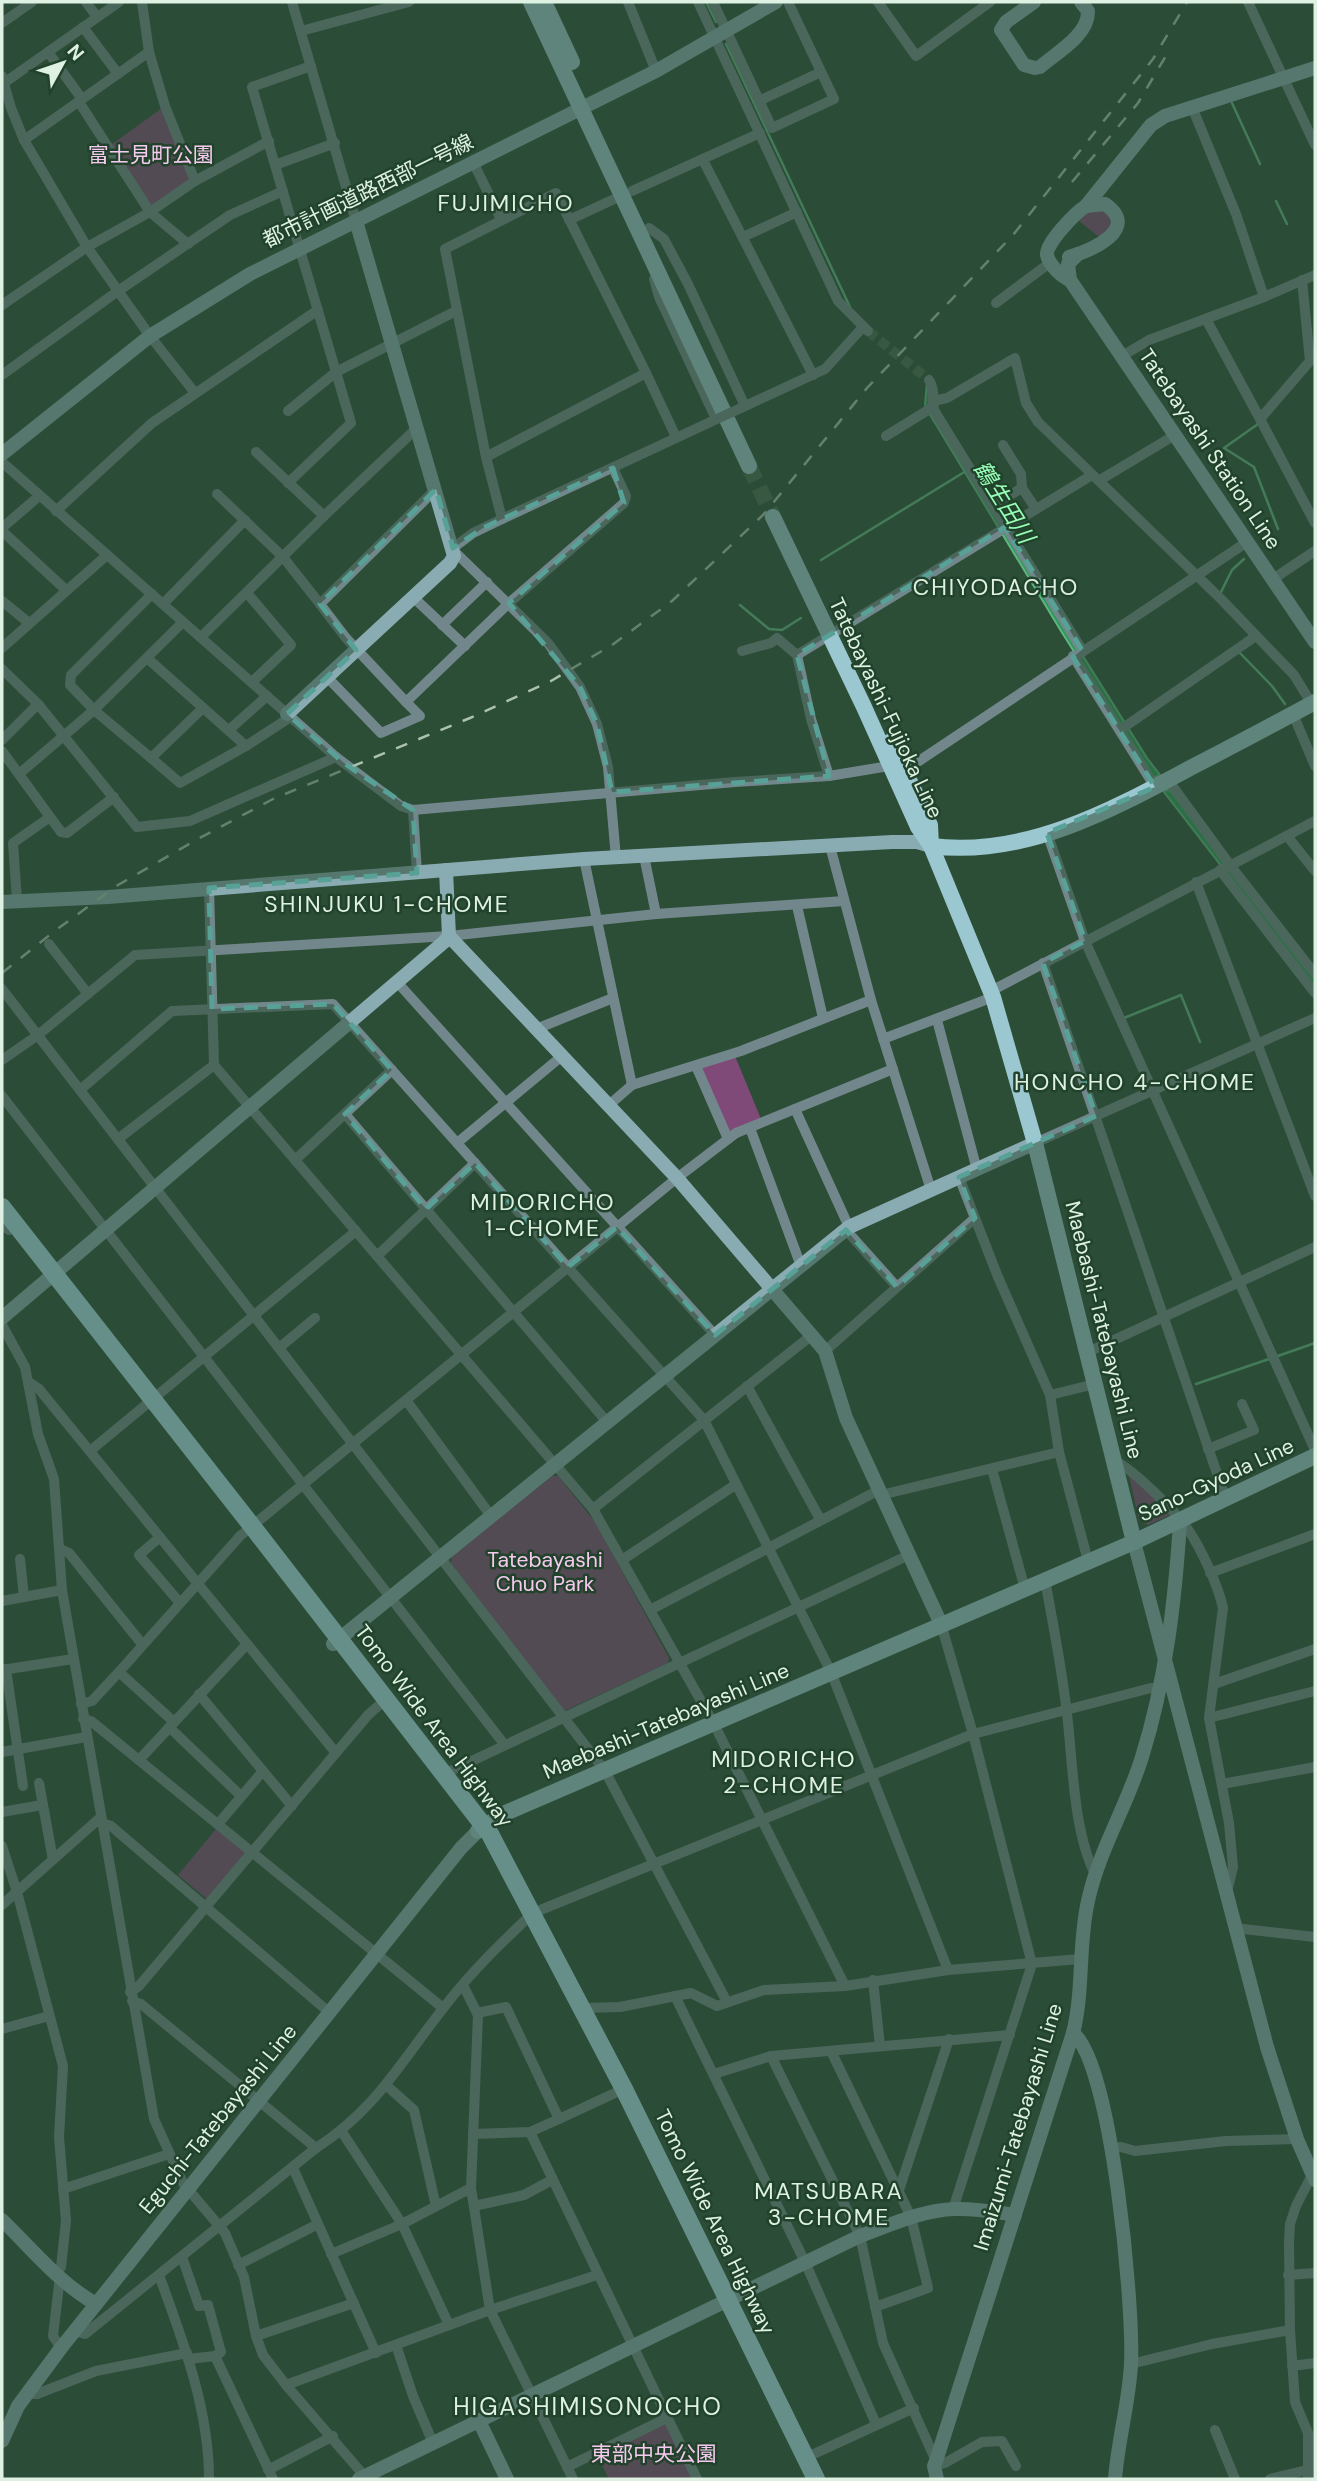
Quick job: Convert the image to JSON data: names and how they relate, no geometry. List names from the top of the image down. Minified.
{"streets":{"highway":["Tomo Wide Area Highway"],"main road":["Tatebayashi-Fujioka Line","Maebashi-Tatebayashi Line","Sano-Gyoda Line"],"street":["都市計画道路西部一号線","Tatebayashi Station Line","Eguchi-Tatebayashi Line","Imaizumi-Tatebayashi Line"]},"crossings":[["Tatebayashi-Fujioka Line","Maebashi-Tatebayashi Line"],["Maebashi-Tatebayashi Line","Sano-Gyoda Line"],["Maebashi-Tatebayashi Line","Tomo Wide Area Highway"],["Maebashi-Tatebayashi Line","Eguchi-Tatebayashi Line"],["Maebashi-Tatebayashi Line","Imaizumi-Tatebayashi Line"],["Sano-Gyoda Line","Imaizumi-Tatebayashi Line"],["Tomo Wide Area Highway","Eguchi-Tatebayashi Line"]],"districts":["FUJIMICHO","CHIYODACHO","SHINJUKU 1-CHOME","HONCHO 4-CHOME","MIDORICHO 1-CHOME","MIDORICHO 2-CHOME","MATSUBARA 3-CHOME","HIGASHIMISONOCHO"],"water":["鶴生田川"],"parks":["富士見町公園","Tatebayashi Chuo Park","東部中央公園"],"north":"top right"}
